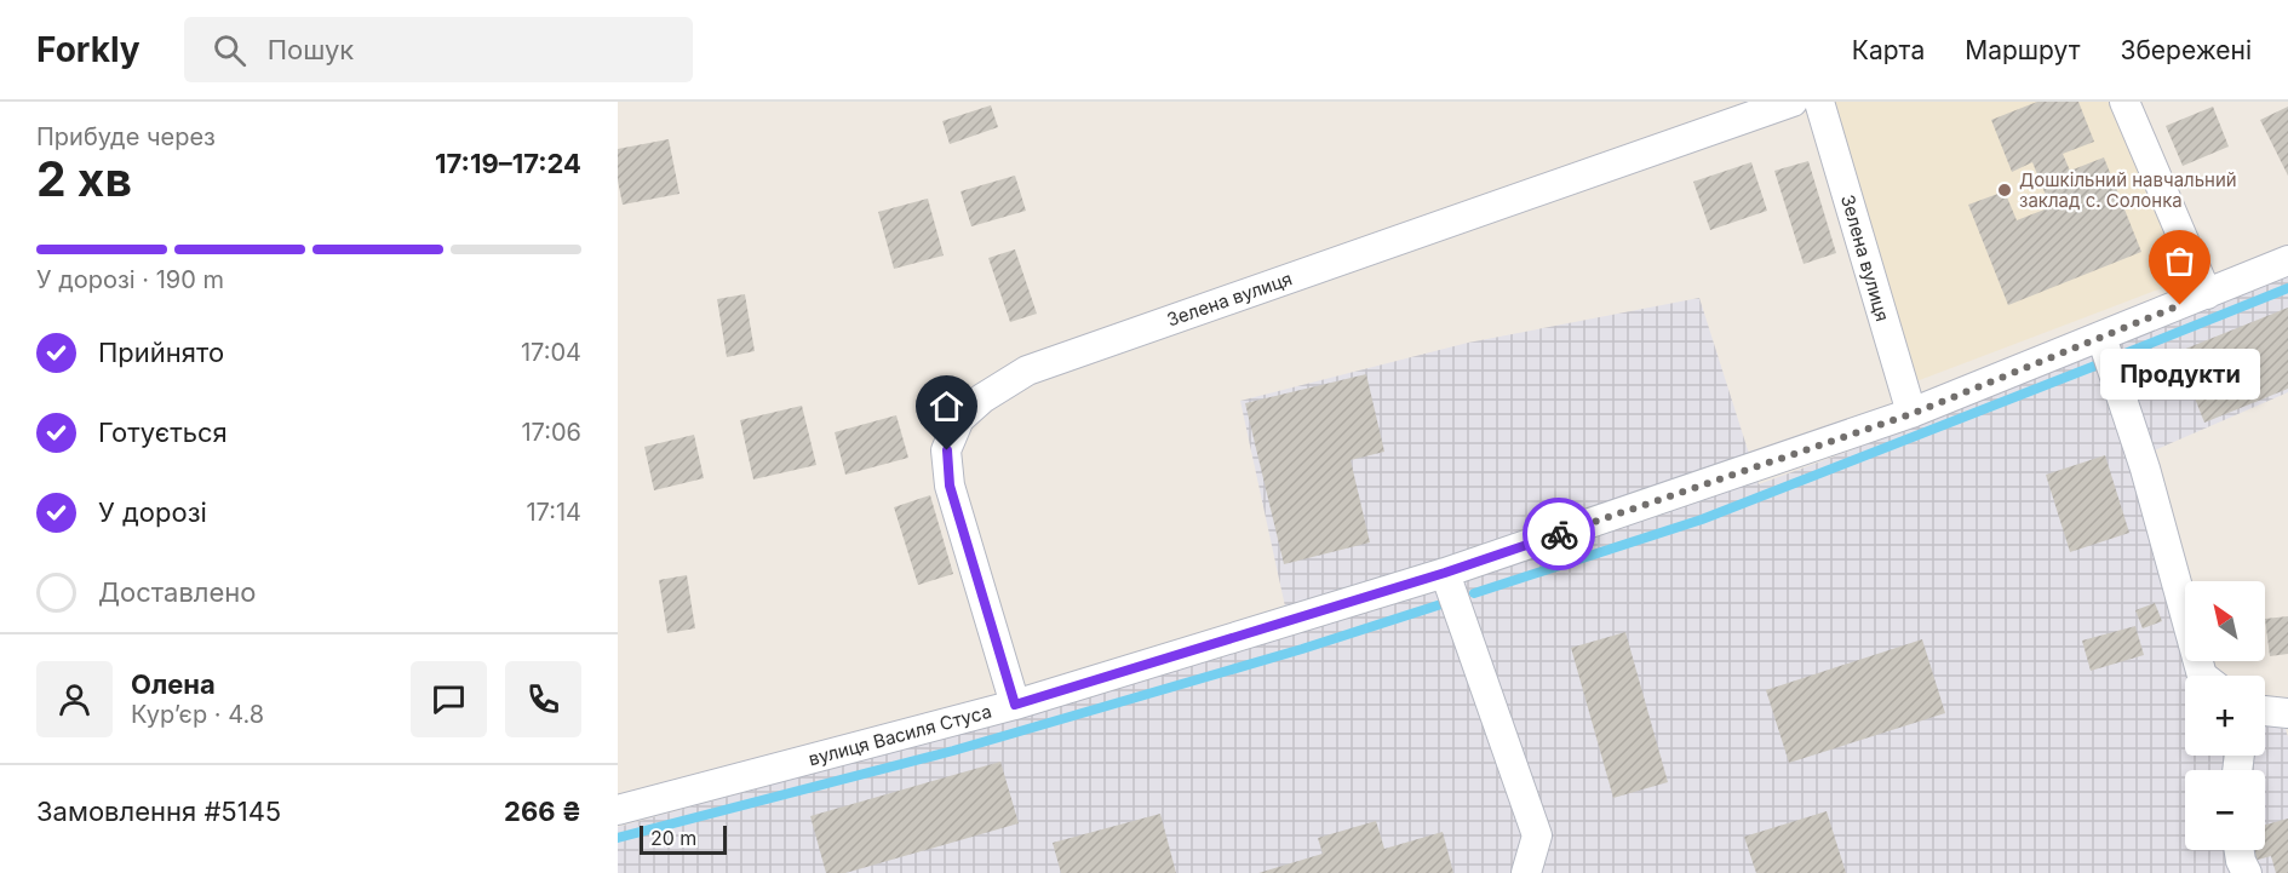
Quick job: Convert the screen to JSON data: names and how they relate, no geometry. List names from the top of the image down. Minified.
{"streets":{"street":["Зелена вулиця","вулиця Василя Стуса"]},"crossings":[["Зелена вулиця","вулиця Василя Стуса"]],"places":["Дошкільний навчальний заклад с. Солонка","Продукти"],"scale_bar":"20 m","north":"top left","page":{"header":"Forkly","search":"Пошук","nav":["Карта","Маршрут","Збережені"],"heading":["2 хв","Прибуде через","17:19–17:24"],"panel":["Олена","Кур’єр · 4.8","Замовлення #5145","266 ₴"],"bar":"У дорозі · 190 m","list":[["Прийнято","17:04"],["Готується","17:06"],["У дорозі","17:14"],"Доставлено"],"bubble":"Продукти","map_buttons":["+","−"],"scale":"20 m"}}
